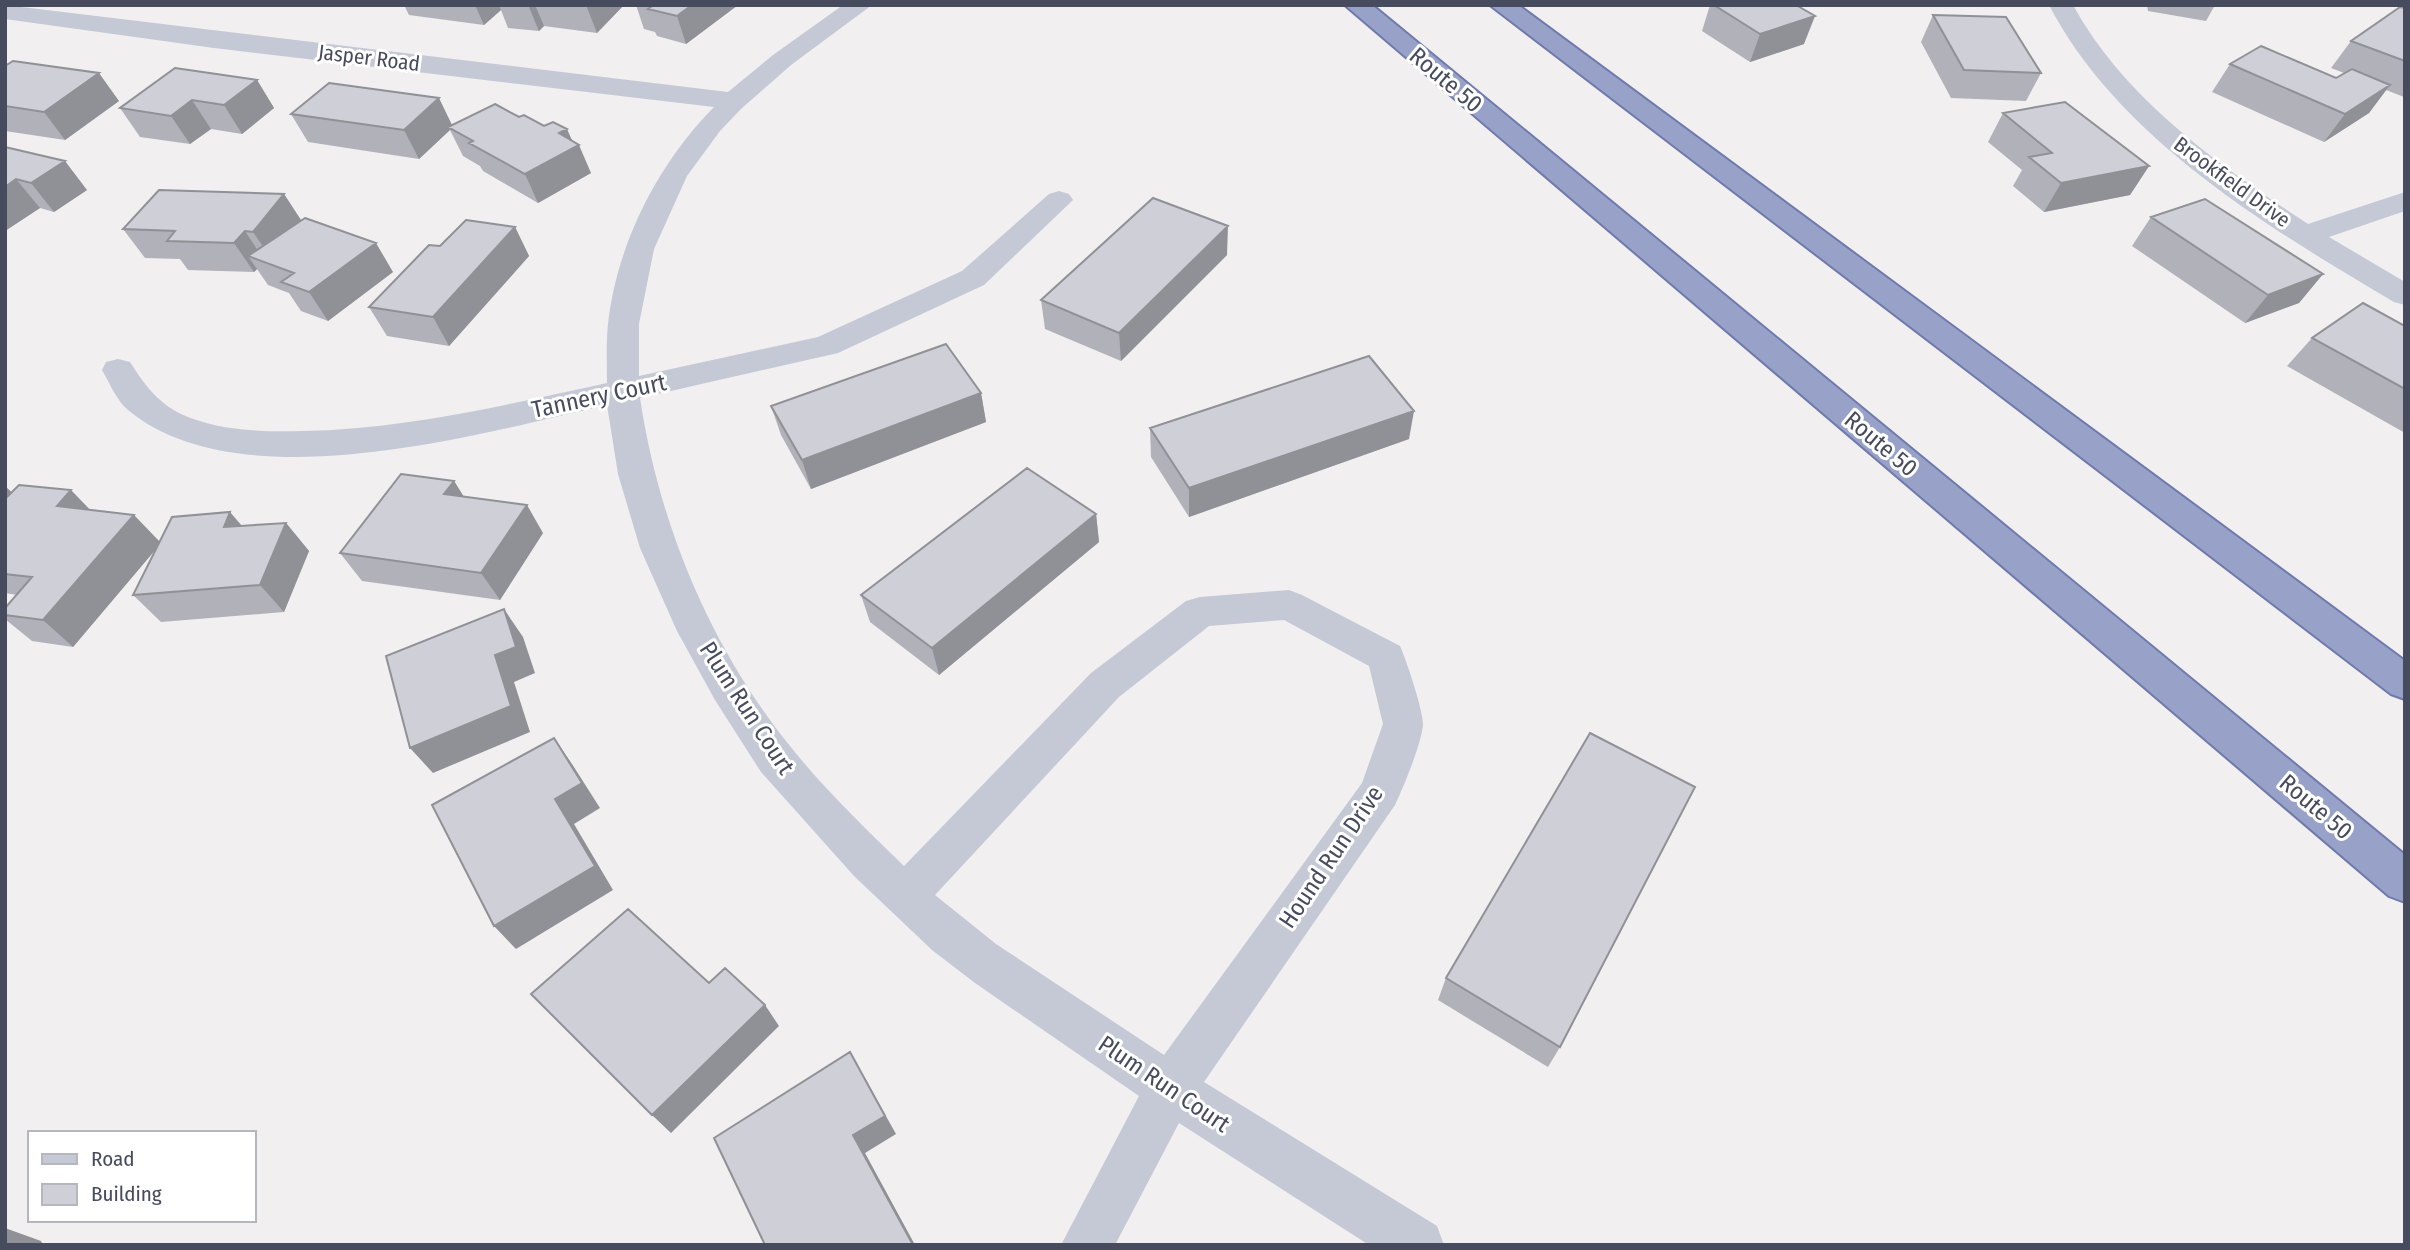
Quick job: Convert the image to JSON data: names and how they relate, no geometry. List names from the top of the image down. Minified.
{"streets":{"highway":["Route 50"],"street":["Jasper Road","Brookfield Drive","Tannery Court","Plum Run Court","Hound Run Drive"]},"crossings":[["Jasper Road","Plum Run Court"],["Tannery Court","Plum Run Court"],["Plum Run Court","Hound Run Drive"]],"legend":["Road","Building"]}
